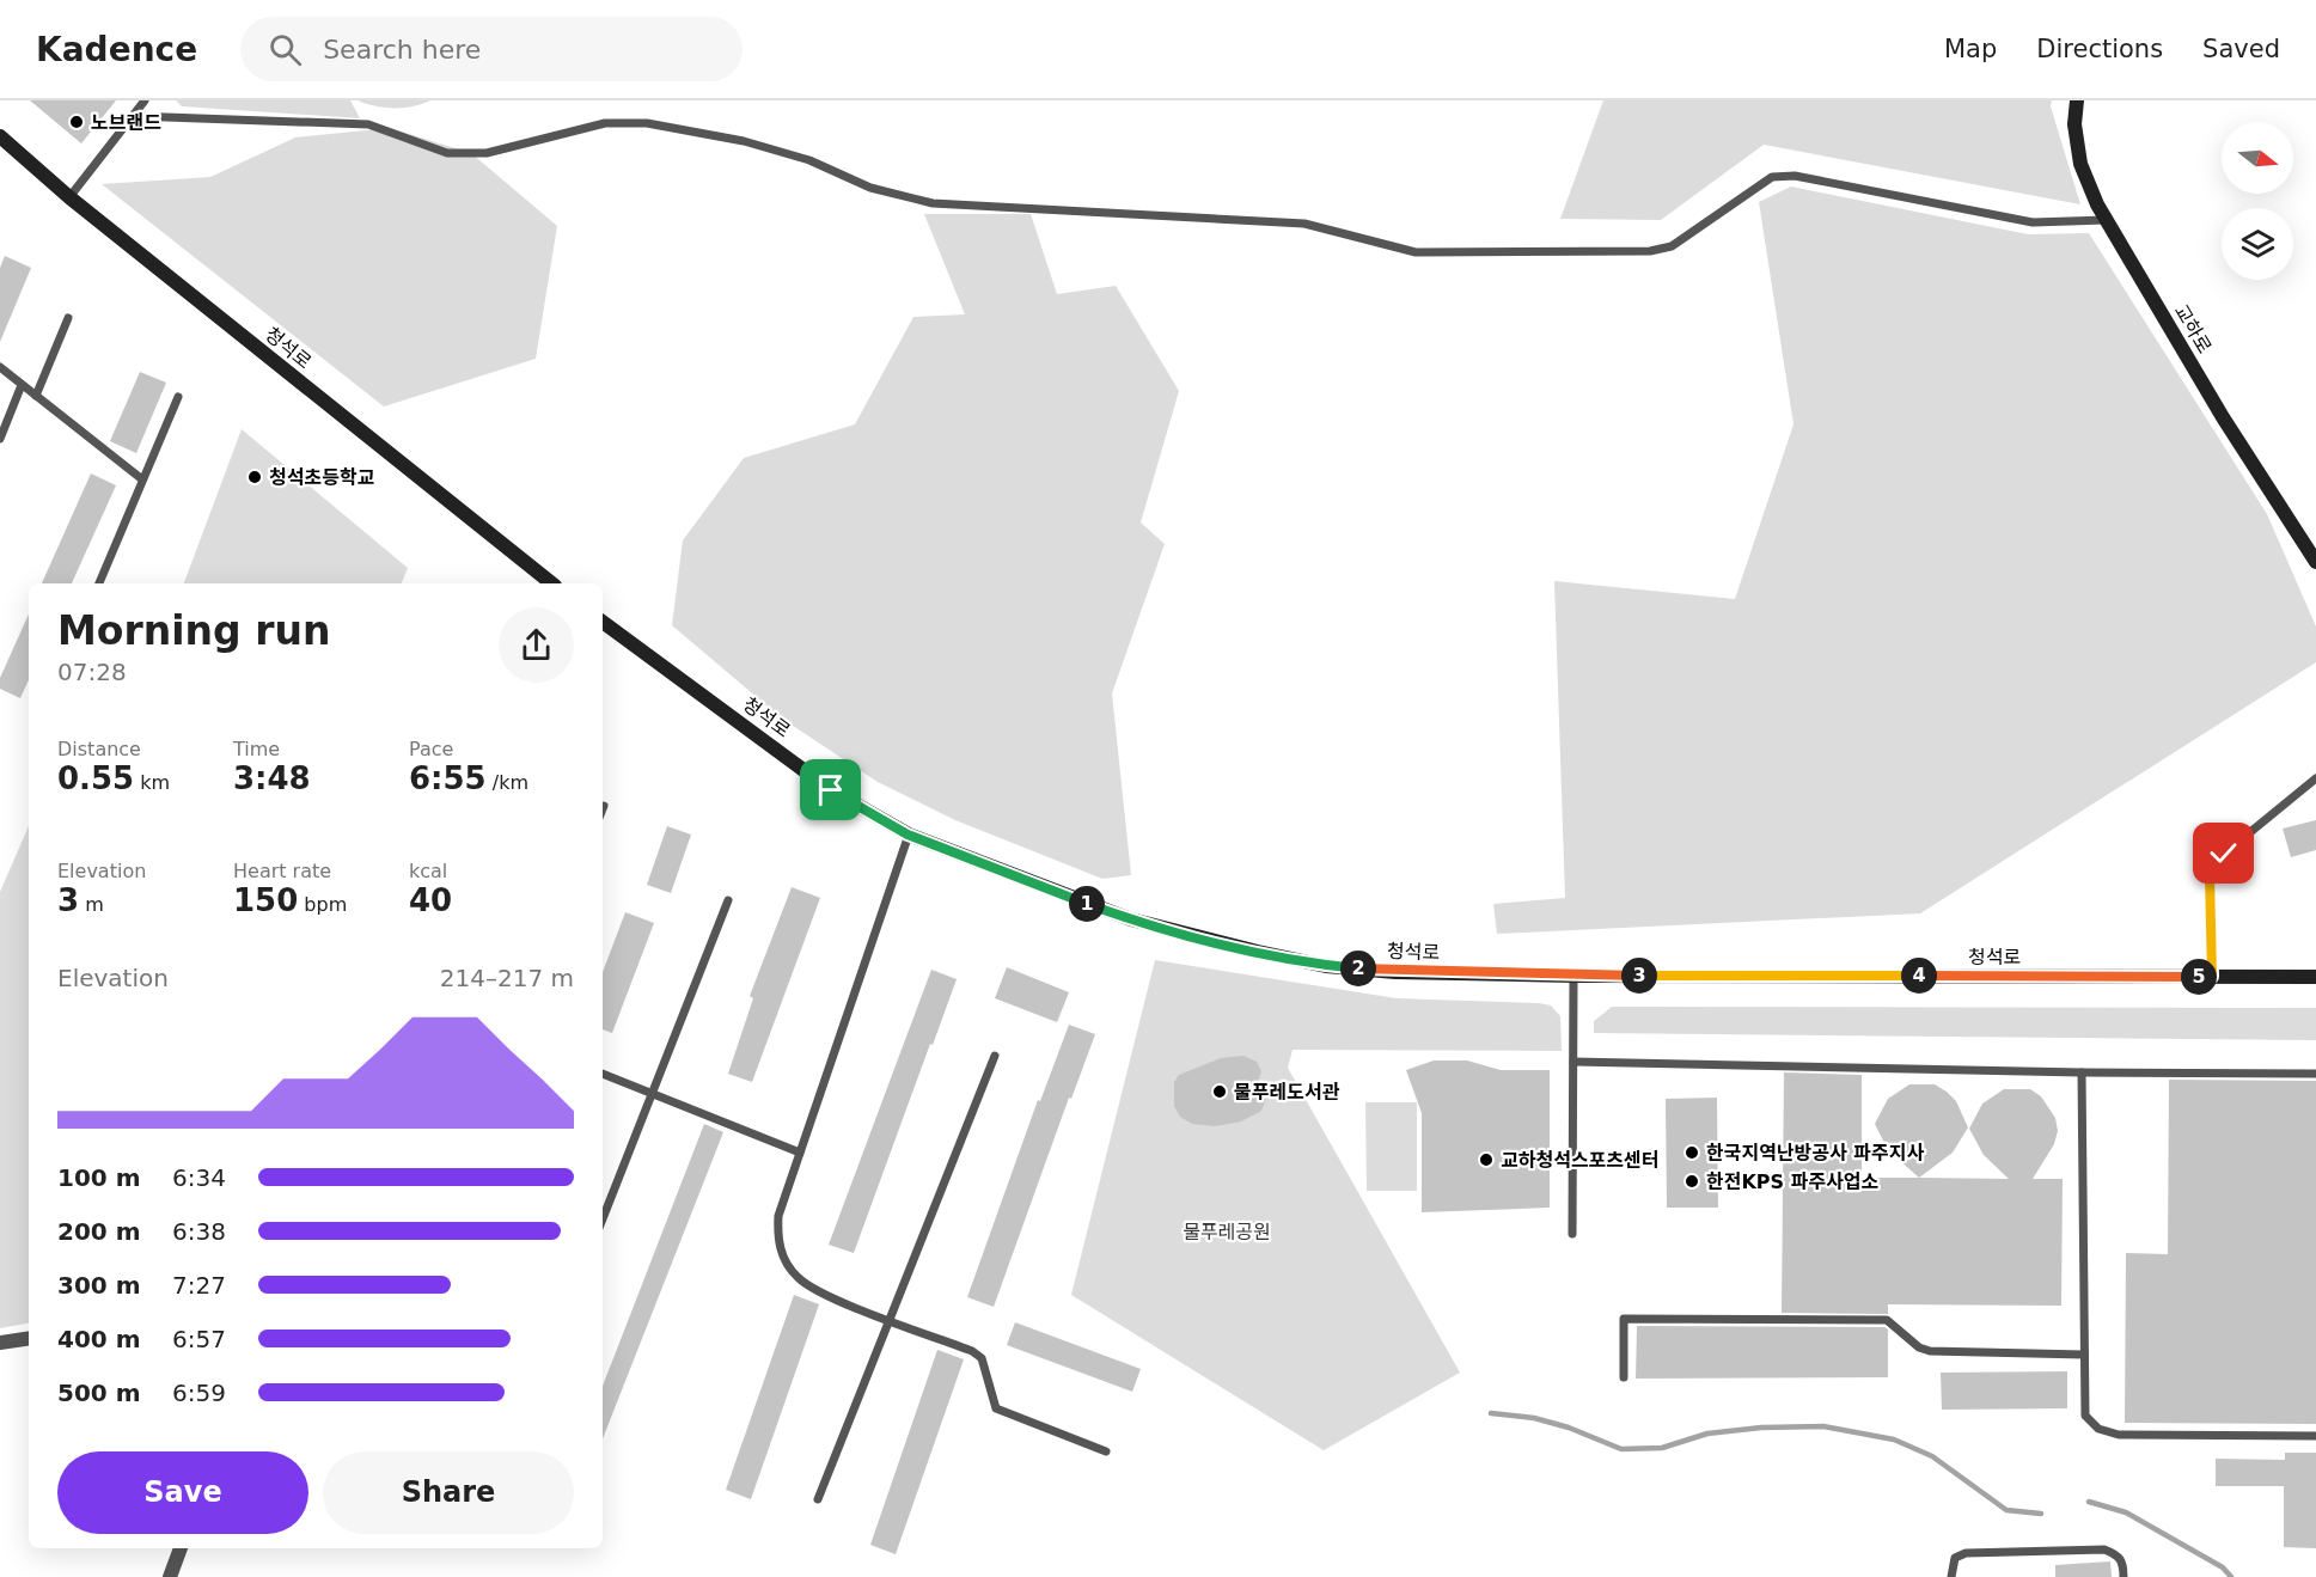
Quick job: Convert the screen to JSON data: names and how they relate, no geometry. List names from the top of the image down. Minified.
{"streets":{"main road":["교하로","청석로"]},"parks":["물푸레공원"],"places":["노브랜드","청석초등학교","물푸레도서관","한국지역난방공사 파주지사","교하청석스포츠센터","한전KPS 파주사업소"],"north":"right","page":{"header":"Kadence","search":"Search here","nav":["Map","Directions","Saved"],"heading":["Morning run","07:28"],"stats":[["Distance","0.55 km"],["Time","3:48"],["Pace","6:55 /km"],["Elevation","3 m"],["Heart rate","150 bpm"],["kcal","40"]],"pins":["1","2","3","4","5"],"chart":["Elevation","214–217 m"],"list":[{"name":"100 m","note":"6:34"},{"name":"200 m","note":"6:38"},{"name":"300 m","note":"7:27"},{"name":"400 m","note":"6:57"},{"name":"500 m","note":"6:59"}],"buttons":["Save","Share"]}}
